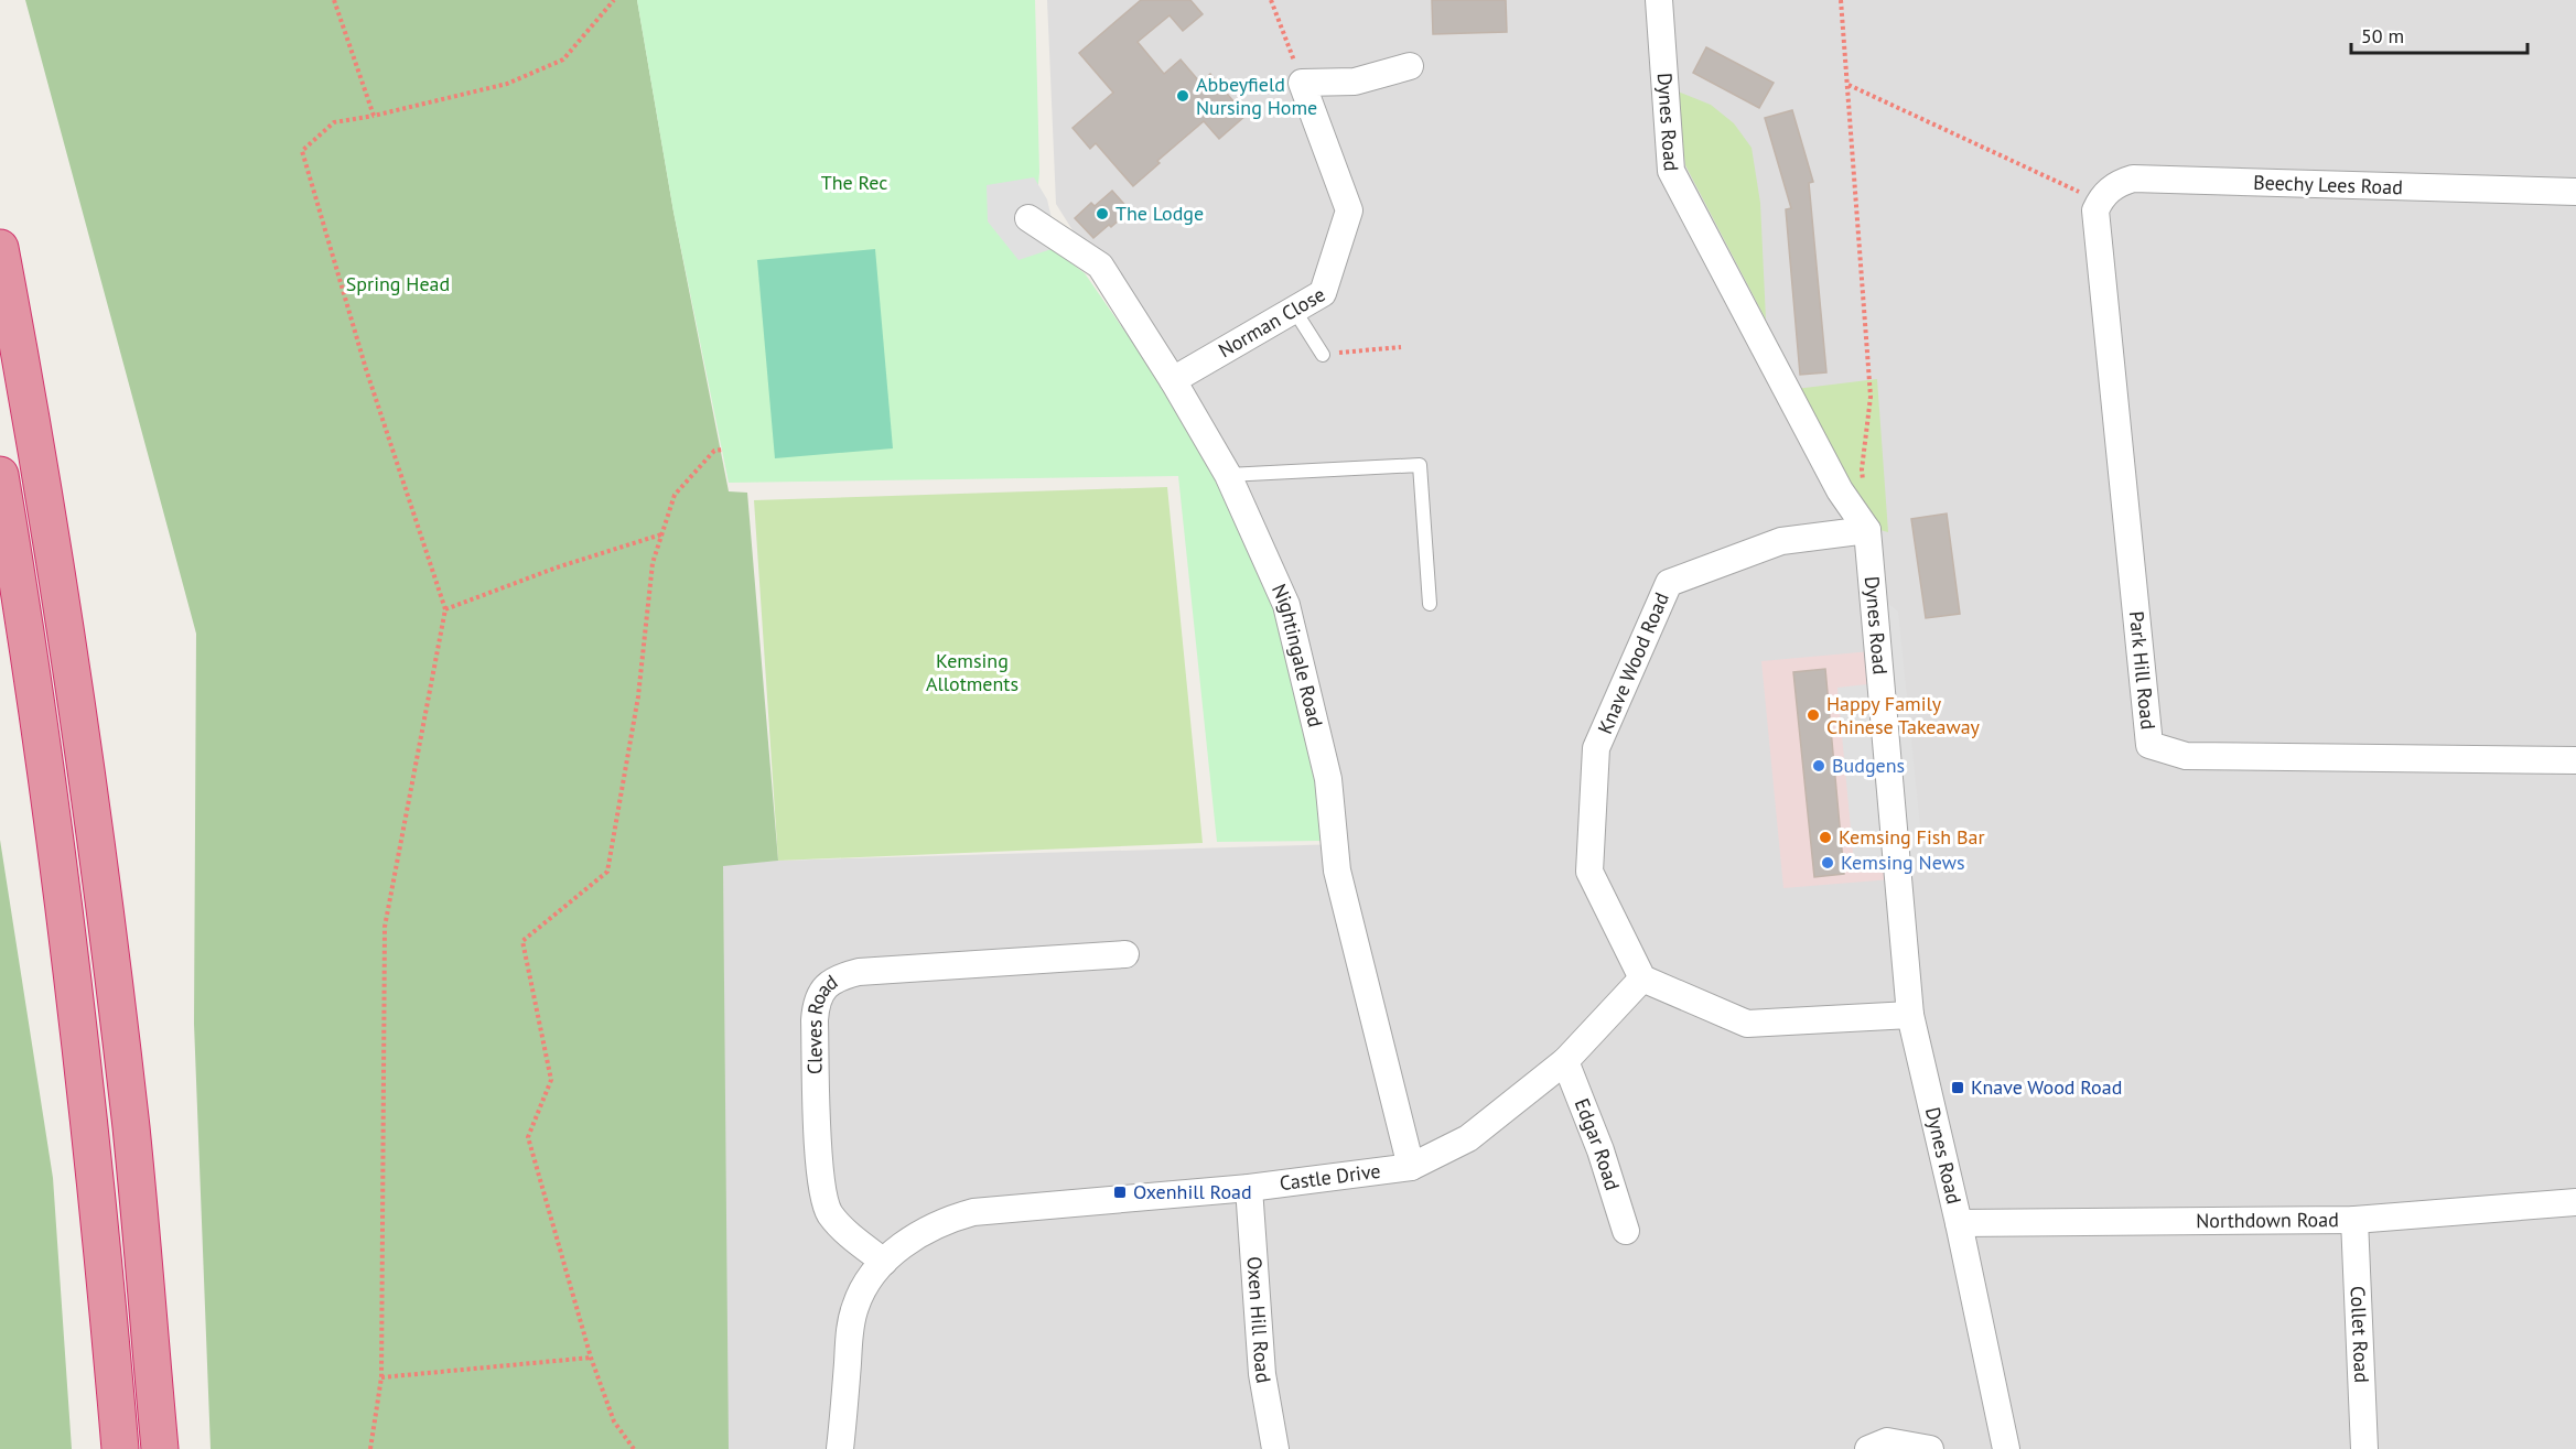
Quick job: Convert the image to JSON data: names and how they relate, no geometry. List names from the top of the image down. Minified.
{"streets":{"street":["Dynes Road","Beechy Lees Road","Norman Close","Nightingale Road","Knave Wood Road","Park Hill Road","Cleves Road","Edgar Road","Castle Drive","Northdown Road","Oxen Hill Road","Collet Road"]},"crossings":[["Dynes Road","Knave Wood Road"],["Dynes Road","Northdown Road"],["Beechy Lees Road","Park Hill Road"],["Norman Close","Nightingale Road"],["Nightingale Road","Castle Drive"],["Knave Wood Road","Castle Drive"],["Cleves Road","Castle Drive"],["Edgar Road","Castle Drive"],["Castle Drive","Oxen Hill Road"],["Northdown Road","Collet Road"]],"parks":["The Rec","Spring Head","Kemsing Allotments"],"places":{"other":["Abbeyfield Nursing Home","The Lodge","Happy Family Chinese Takeaway","Budgens","Kemsing Fish Bar","Kemsing News"],"transit":["Knave Wood Road","Oxenhill Road"]},"scale_bar":"50 m"}
